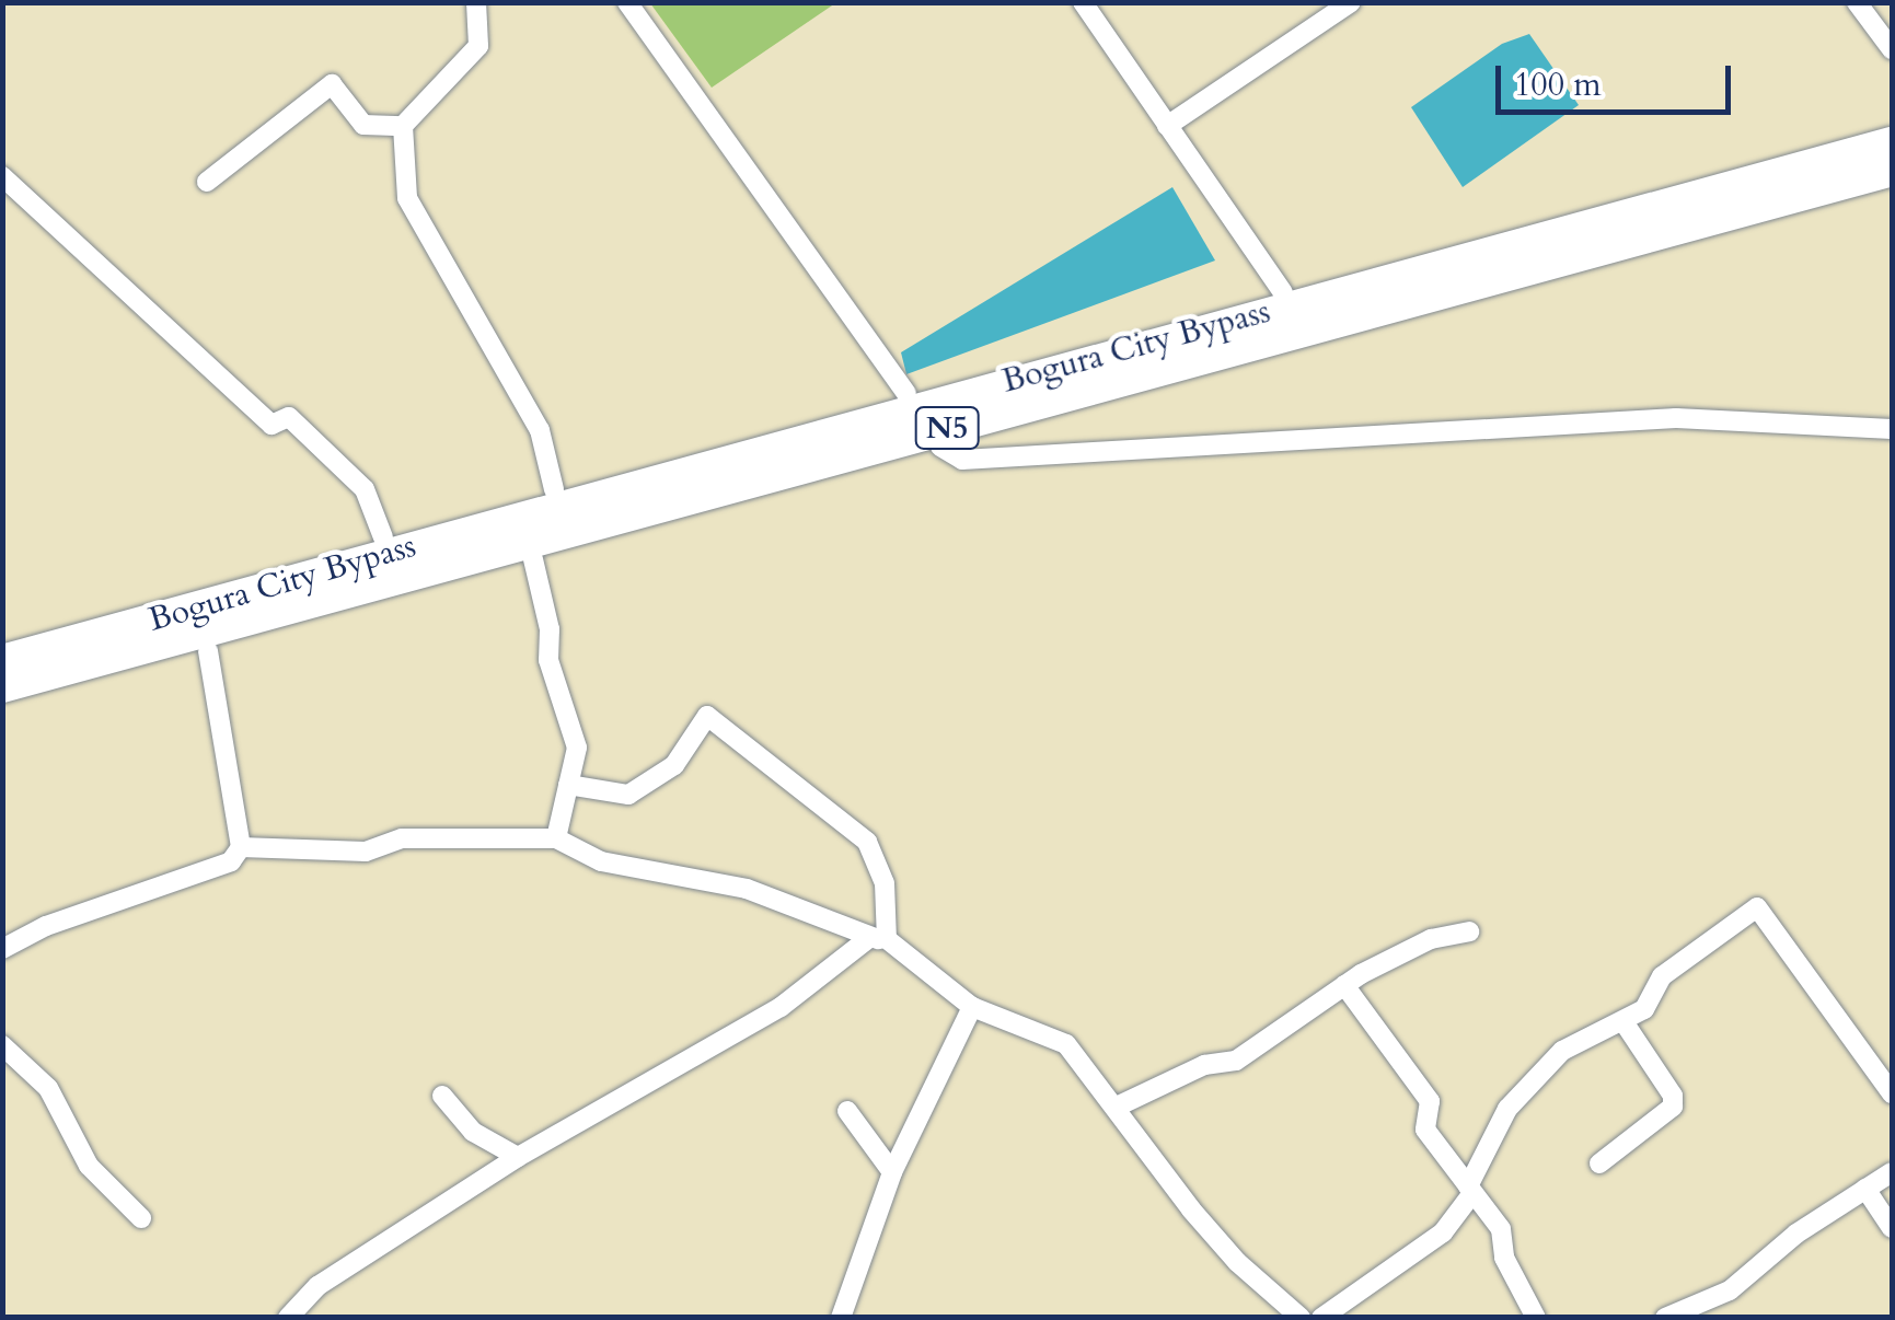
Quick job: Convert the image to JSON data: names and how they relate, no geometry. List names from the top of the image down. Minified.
{"streets":{"highway":["Bogura City Bypass","N5"]},"scale_bar":"100 m"}
